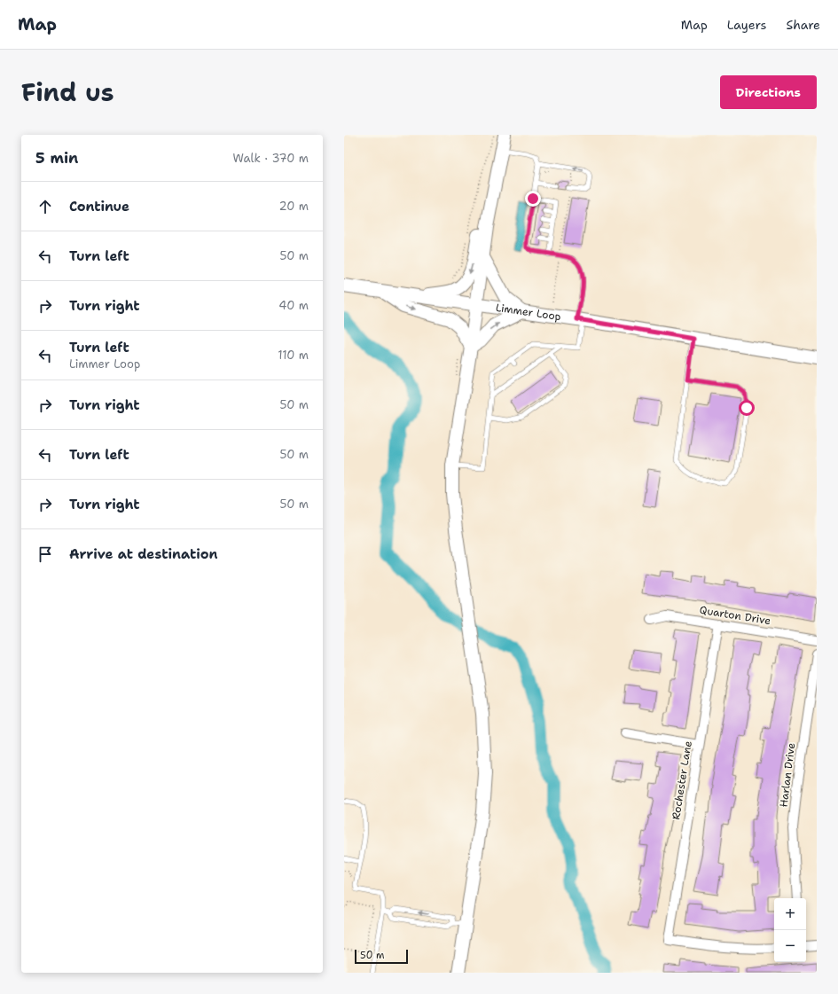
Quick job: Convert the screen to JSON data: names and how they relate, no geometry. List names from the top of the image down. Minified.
{"streets":{"main road":["Limmer Loop"],"street":["Quarton Drive","Harlan Drive","Rochester Lane"]},"crossings":[["Quarton Drive","Rochester Lane"]],"scale_bar":"50 m","page":{"header":"Map","nav":["Map","Layers","Share"],"title":"Find us","buttons":"Directions","heading":["5 min","Walk · 370 m"],"list":[["Continue","20 m"],["Turn left","50 m"],["Turn right","40 m"],["Turn left","Limmer Loop","110 m"],["Turn right","50 m"],["Turn left","50 m"],["Turn right","50 m"],"Arrive at destination"],"map_buttons":["+","−"],"scale":"50 m"}}
